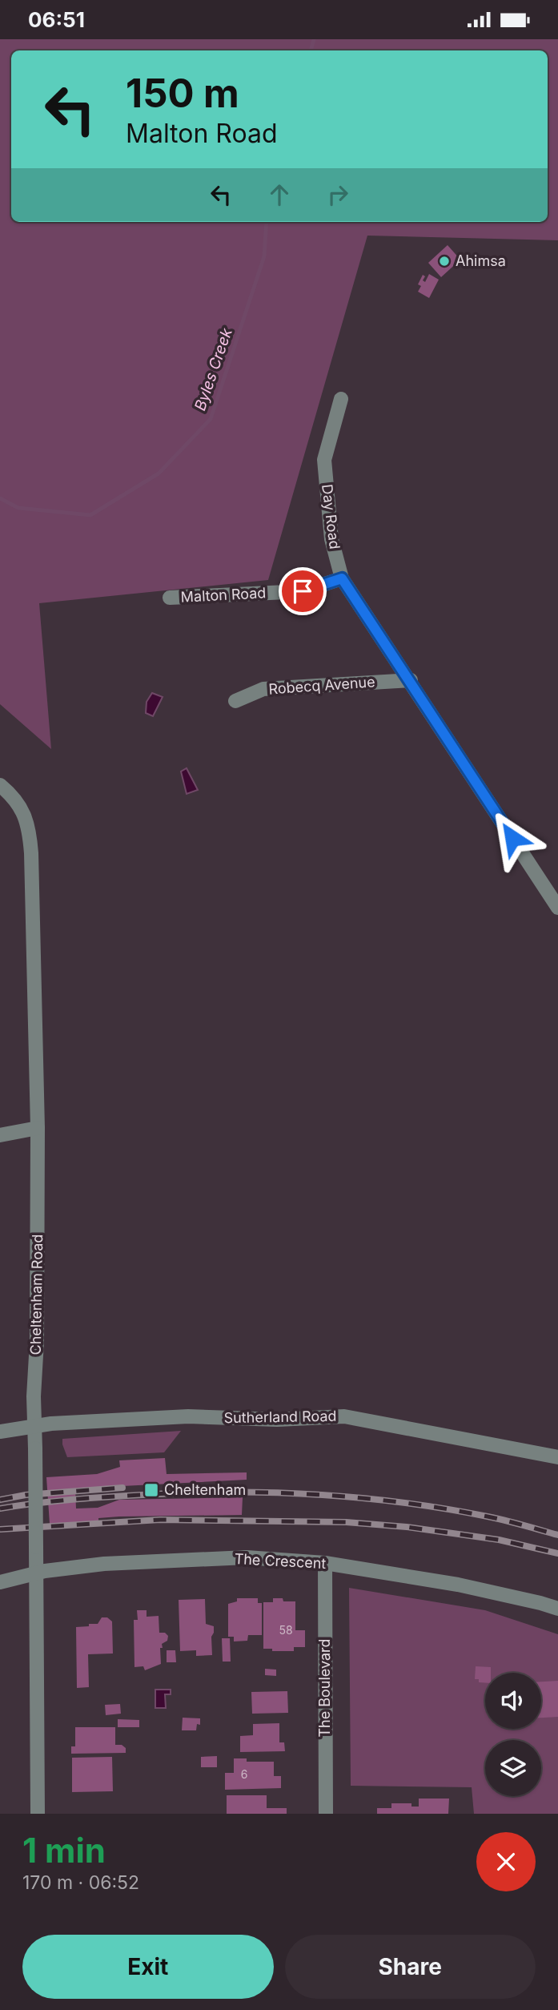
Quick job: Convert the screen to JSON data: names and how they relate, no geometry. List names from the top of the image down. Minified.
{"streets":{"street":["Day Road","Malton Road","Robecq Avenue","Cheltenham Road","Sutherland Road","The Crescent","The Boulevard"]},"crossings":[["Day Road","Malton Road"],["Day Road","Robecq Avenue"],["Cheltenham Road","Sutherland Road"],["Cheltenham Road","The Crescent"],["The Crescent","The Boulevard"]],"water":["Byles Creek"],"places":{"other":["Ahimsa"],"transit":["Cheltenham"]},"house_numbers":["58","6"],"page":{"status":"06:51","turn":["150 m","Malton Road"],"heading":["1 min","170 m · 06:52"],"buttons":["Exit","Share"]}}
